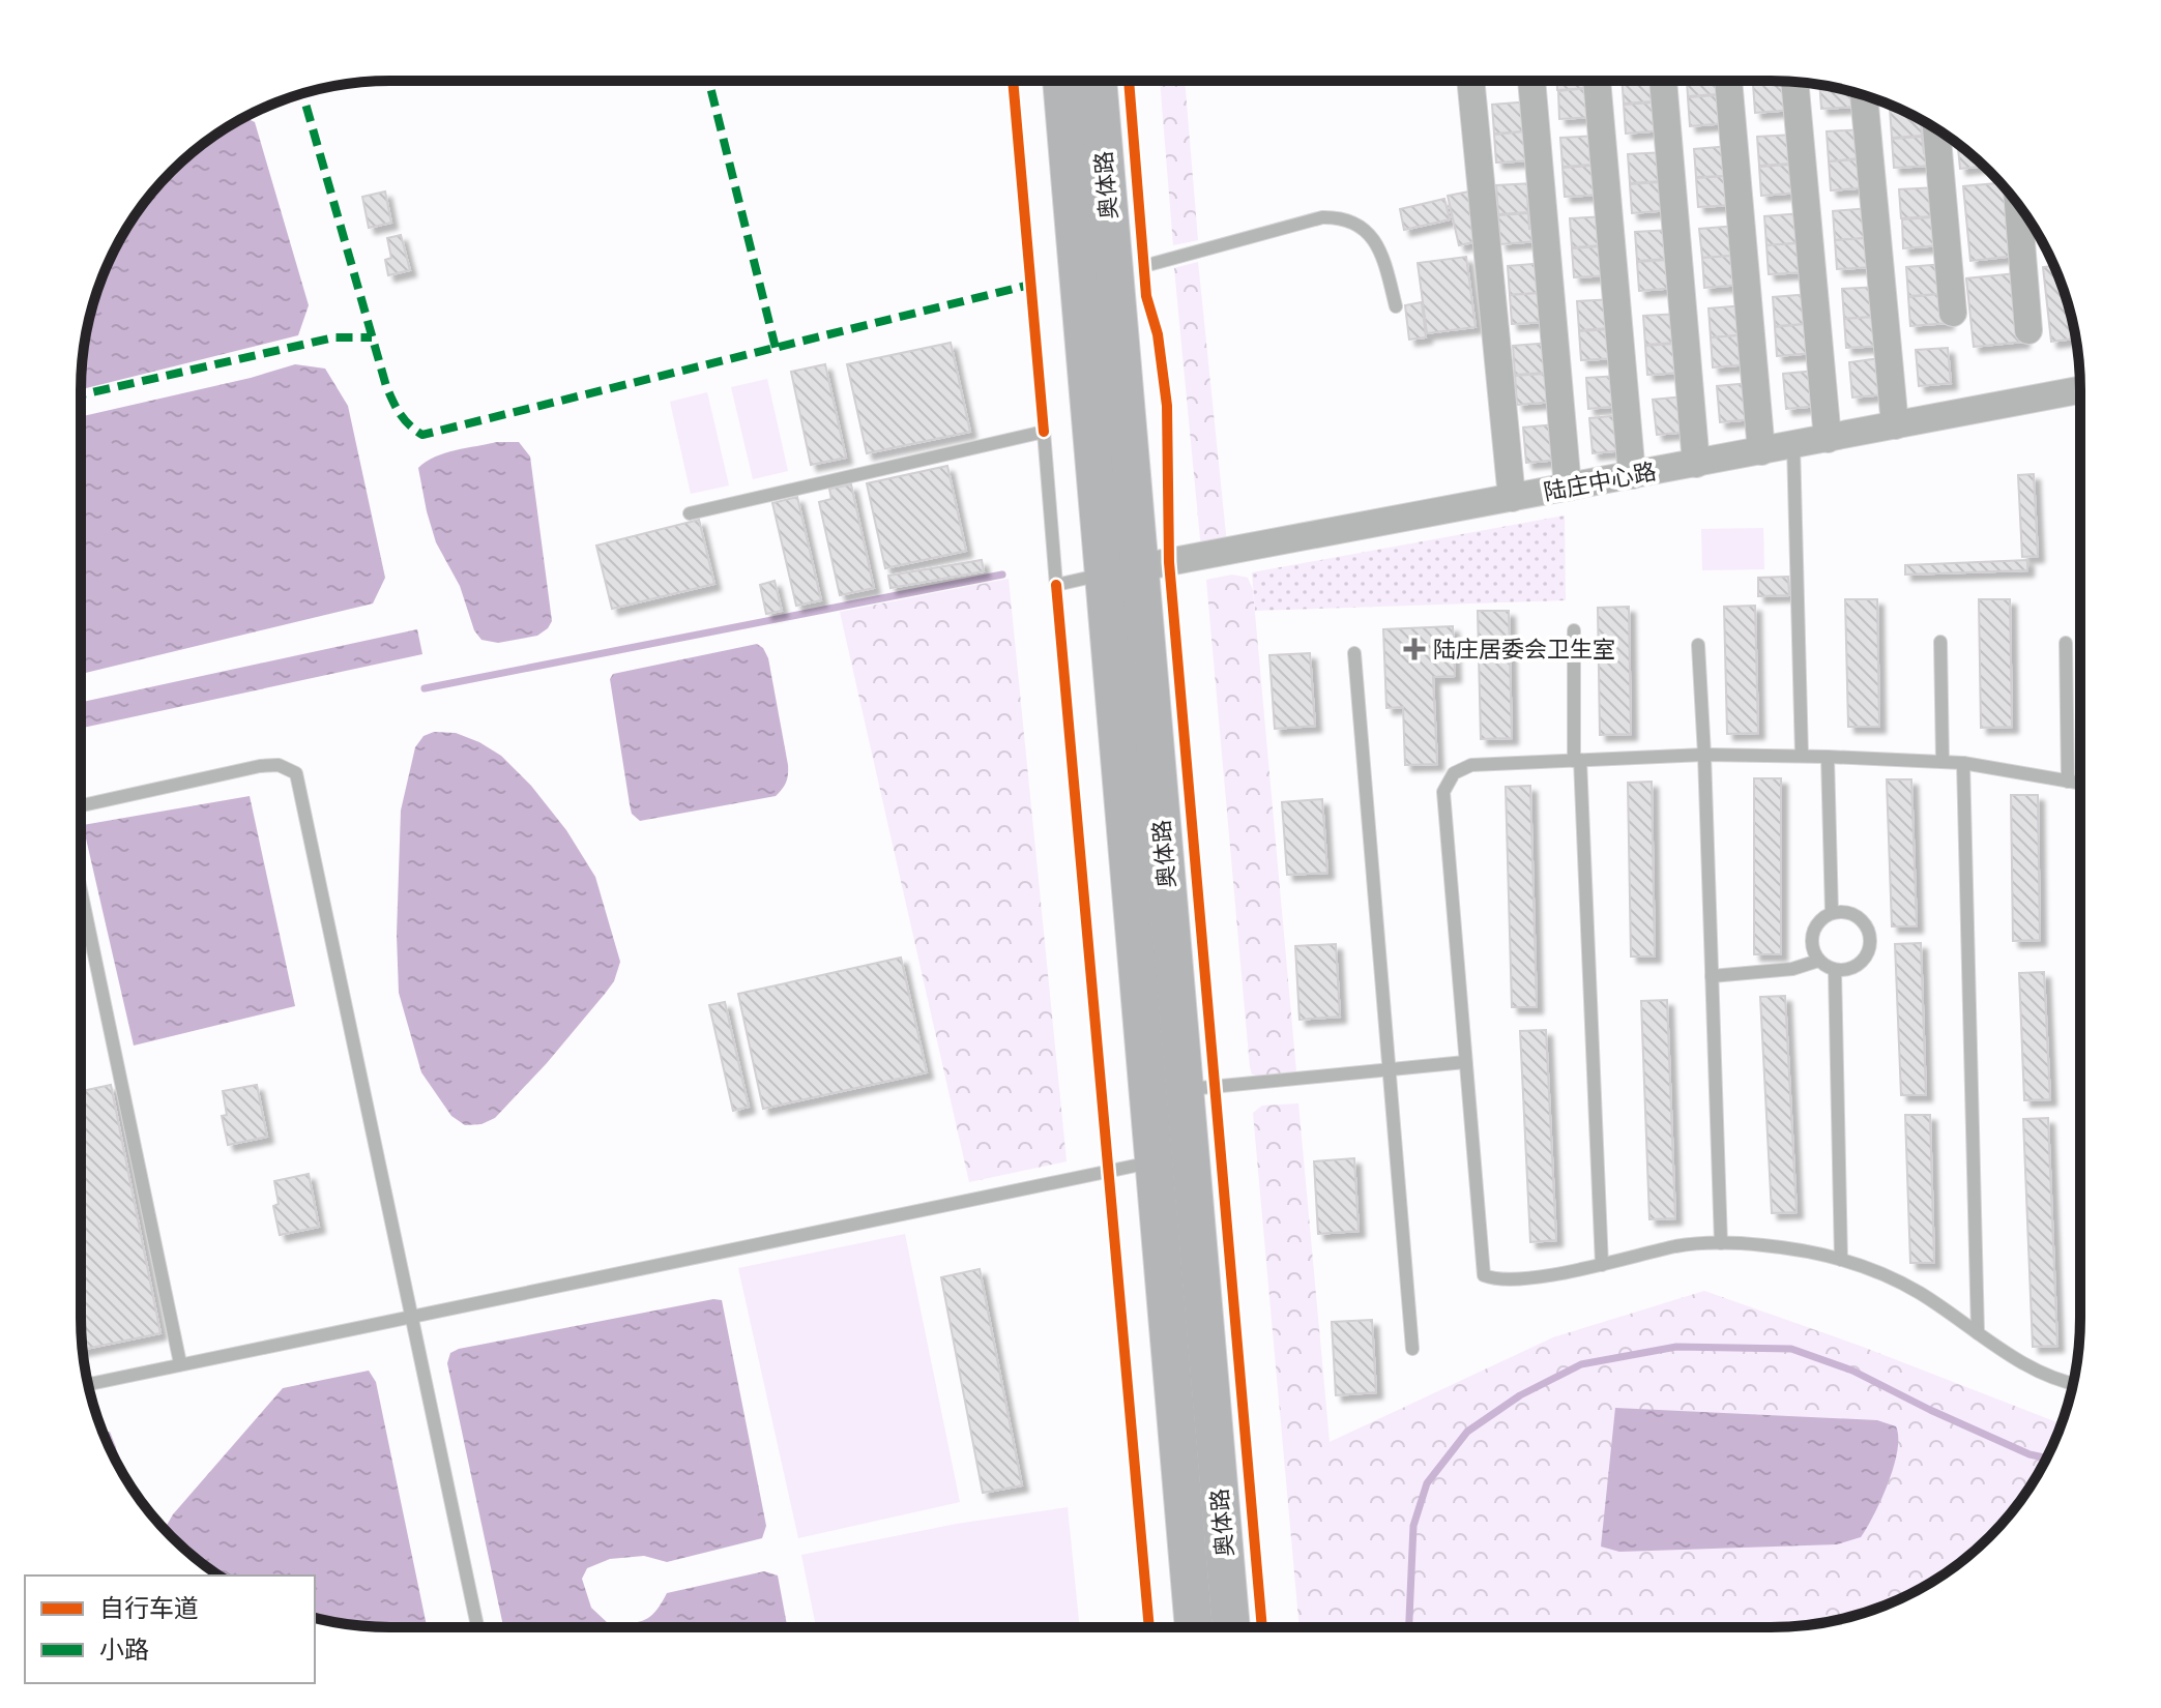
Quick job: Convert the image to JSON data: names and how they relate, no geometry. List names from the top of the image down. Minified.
{"streets":{"main road":["奥体路"],"street":["陆庄中心路"]},"crossings":[["奥体路","陆庄中心路"]],"places":{"health":["陆庄居委会卫生室"]},"legend":["自行车道","小路"]}
